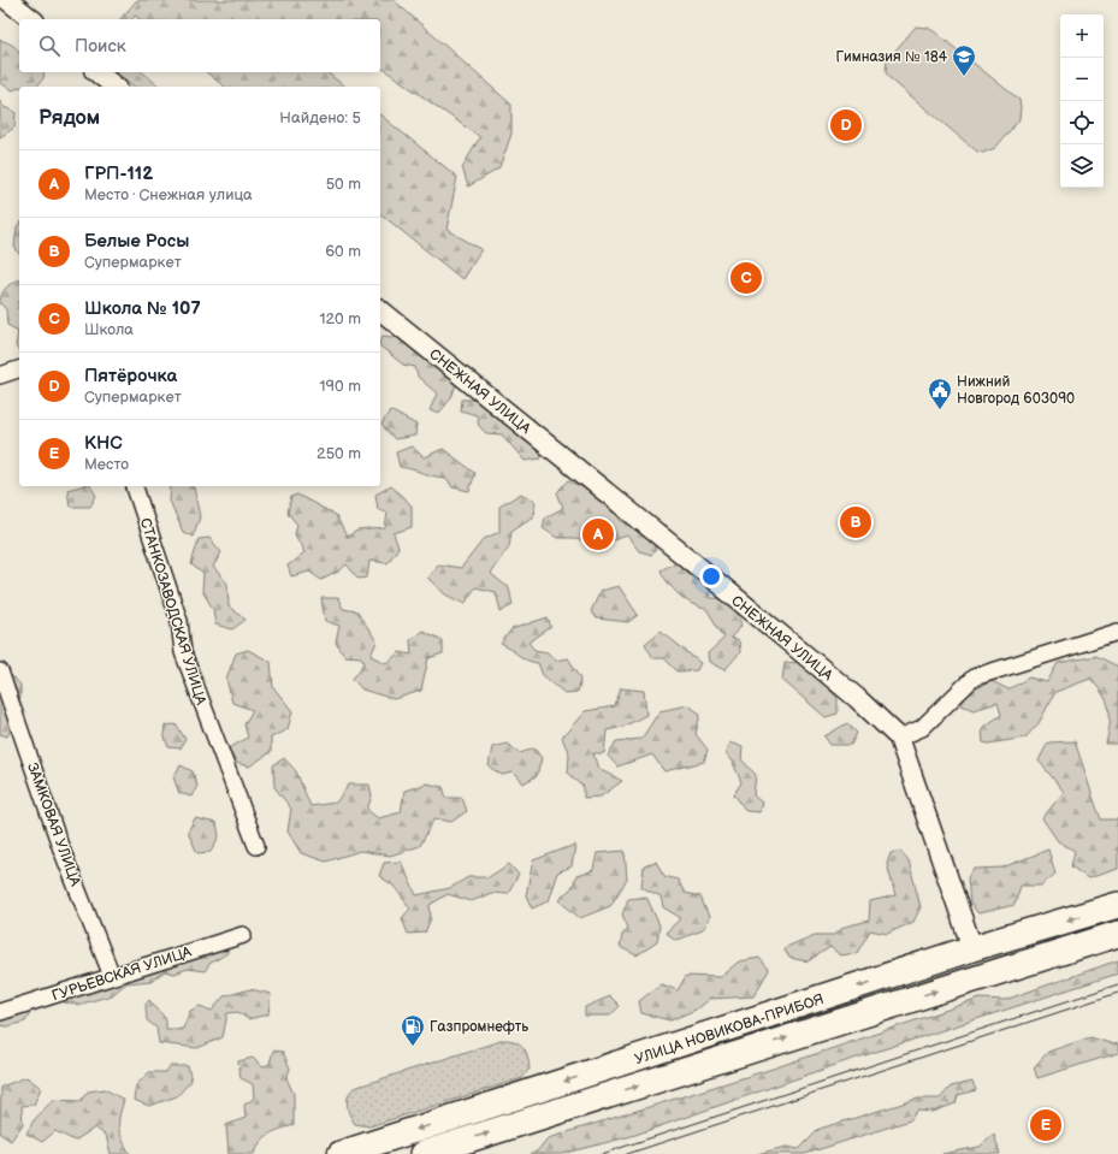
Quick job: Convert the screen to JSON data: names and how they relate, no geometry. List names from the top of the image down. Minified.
{"streets":{"main road":["УЛИЦА НОВИКОВА-ПРИБОЯ"],"street":["СНЕЖНАЯ УЛИЦА","СТАНКОЗАВОДСКАЯ УЛИЦА","ЗАМКОВАЯ УЛИЦА","ГУРЬЕВСКАЯ УЛИЦА"]},"crossings":[["СНЕЖНАЯ УЛИЦА","УЛИЦА НОВИКОВА-ПРИБОЯ"],["ЗАМКОВАЯ УЛИЦА","ГУРЬЕВСКАЯ УЛИЦА"]],"places":{"school or university":["Гимназия № 184"],"public building":["Нижний Новгород 603090"],"fuel station":["Газпромнефть"]},"page":{"map_buttons":["+","−"],"search":"Поиск","heading":["Рядом","Найдено: 5"],"pins":["D","C","B","A","E"],"list":[{"mark":"A","name":"ГРП-112","note":"Место · Снежная улица","value":"50 m"},{"mark":"B","name":"Белые Росы","note":"Супермаркет","value":"60 m"},{"mark":"C","name":"Школа № 107","note":"Школа","value":"120 m"},{"mark":"D","name":"Пятёрочка","note":"Супермаркет","value":"190 m"},{"mark":"E","name":"КНС","note":"Место","value":"250 m"}]}}
